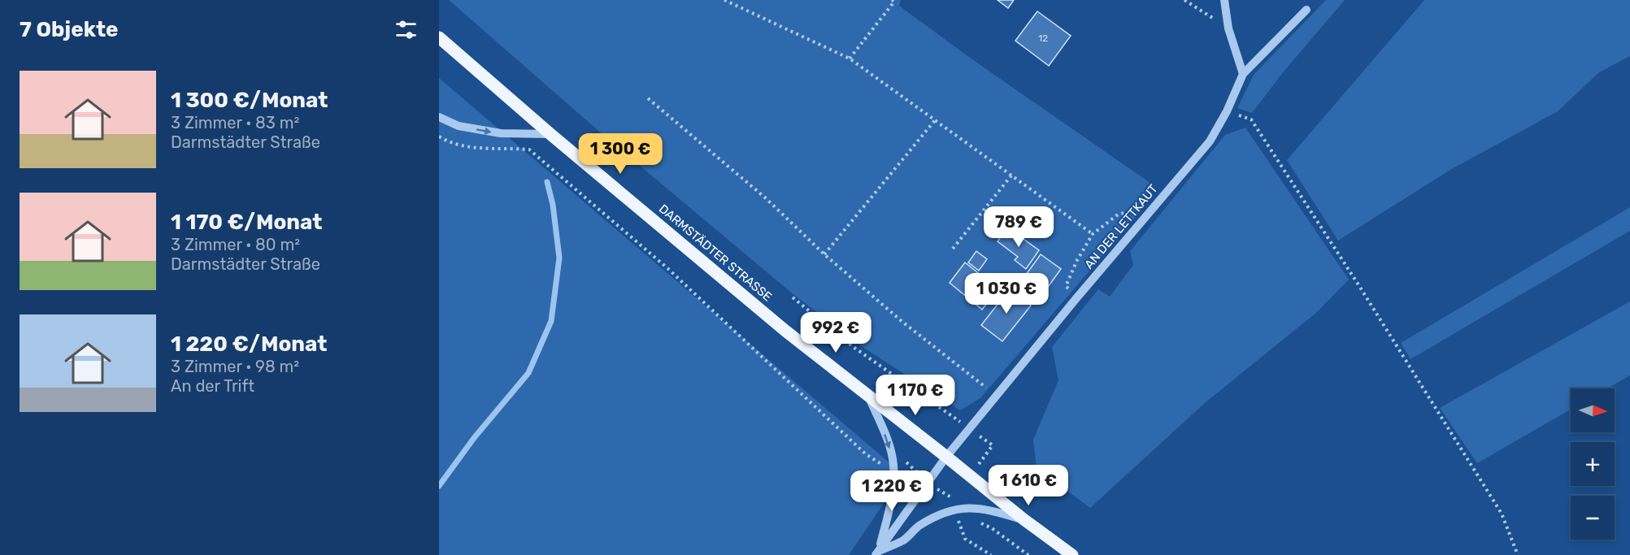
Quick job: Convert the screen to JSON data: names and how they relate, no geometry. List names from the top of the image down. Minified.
{"streets":{"main road":["DARMSTÄDTER STRASSE"],"street":["AN DER LETTKAUT"]},"crossings":[["AN DER LETTKAUT","DARMSTÄDTER STRASSE"]],"house_numbers":["12"],"north":"right","page":{"heading":"7 Objekte","list":[{"name":"1 300 €/Monat","note":"3 Zimmer · 83 m² · Darmstädter Straße"},{"name":"1 170 €/Monat","note":"3 Zimmer · 80 m² · Darmstädter Straße"},{"name":"1 220 €/Monat","note":"3 Zimmer · 98 m² · An der Trift"}],"price":["1 300 €","789 €","1 030 €","992 €","1 170 €","1 610 €","1 220 €"],"map_buttons":["+","−"]}}
